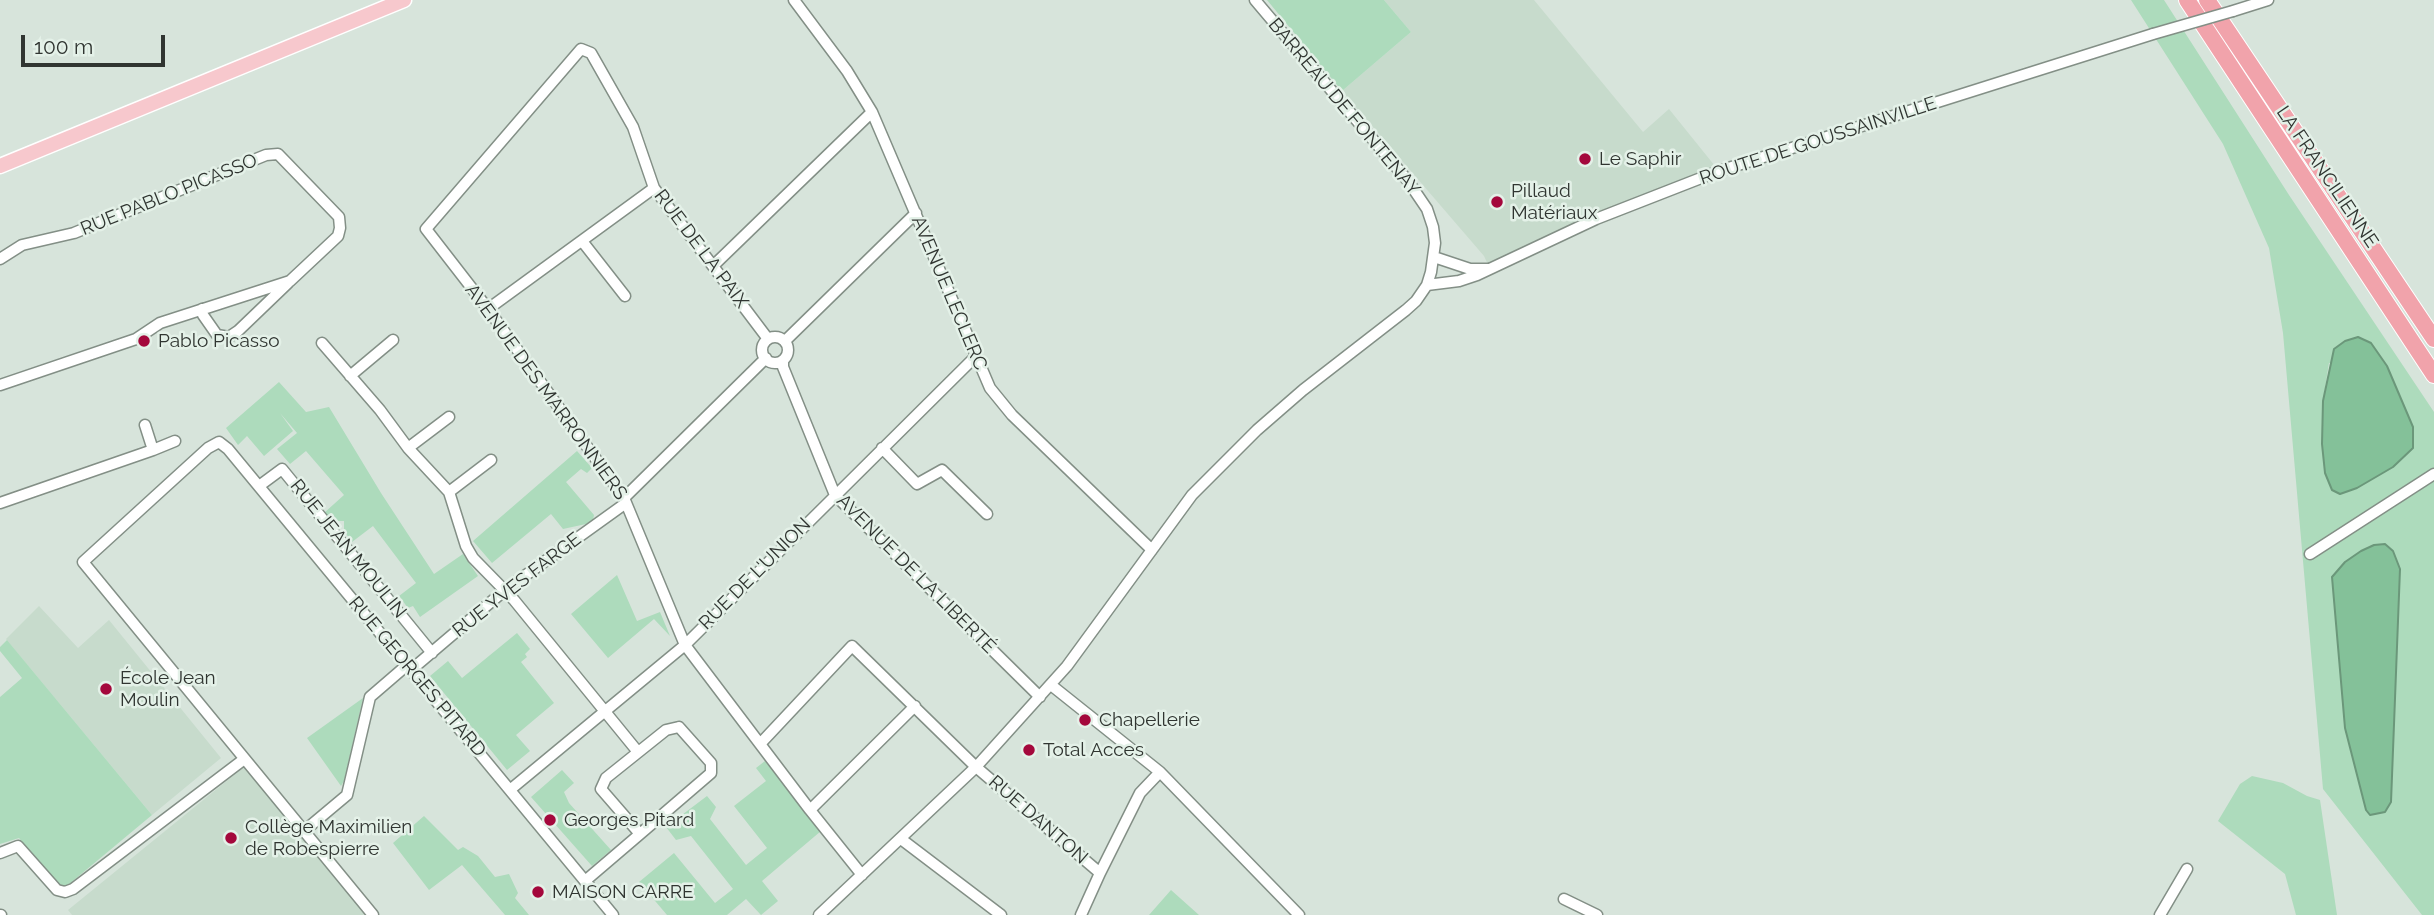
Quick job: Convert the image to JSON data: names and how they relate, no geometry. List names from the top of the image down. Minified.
{"streets":{"highway":["LA FRANCILIENNE"],"street":["BARREAU DE FONTENAY","ROUTE DE GOUSSAINVILLE","RUE PABLO PICASSO","RUE DE LA PAIX","AVENUE LECLERC","AVENUE DES MARRONNIERS","RUE JEAN MOULIN","RUE DE L'UNION","AVENUE DE LA LIBERTÉ","RUE YVES FARGE","RUE GEORGES PITARD","RUE DANTON"]},"crossings":[["RUE DE LA PAIX","AVENUE DES MARRONNIERS"],["RUE DE LA PAIX","AVENUE DE LA LIBERTÉ"],["RUE DE LA PAIX","RUE YVES FARGE"],["AVENUE LECLERC","RUE DE L'UNION"],["AVENUE DES MARRONNIERS","RUE DE L'UNION"],["AVENUE DES MARRONNIERS","RUE YVES FARGE"],["AVENUE DES MARRONNIERS","RUE DANTON"],["RUE JEAN MOULIN","RUE YVES FARGE"],["RUE JEAN MOULIN","RUE GEORGES PITARD"],["RUE DE L'UNION","AVENUE DE LA LIBERTÉ"],["RUE DE L'UNION","RUE GEORGES PITARD"],["AVENUE DE LA LIBERTÉ","RUE YVES FARGE"],["RUE YVES FARGE","RUE GEORGES PITARD"]],"places":["Le Saphir","Pillaud Matériaux","Pablo Picasso","École Jean Moulin","Chapellerie","Total Acces","Georges Pitard","Collège Maximilien de Robespierre","MAISON CARRE"],"scale_bar":"100 m"}
